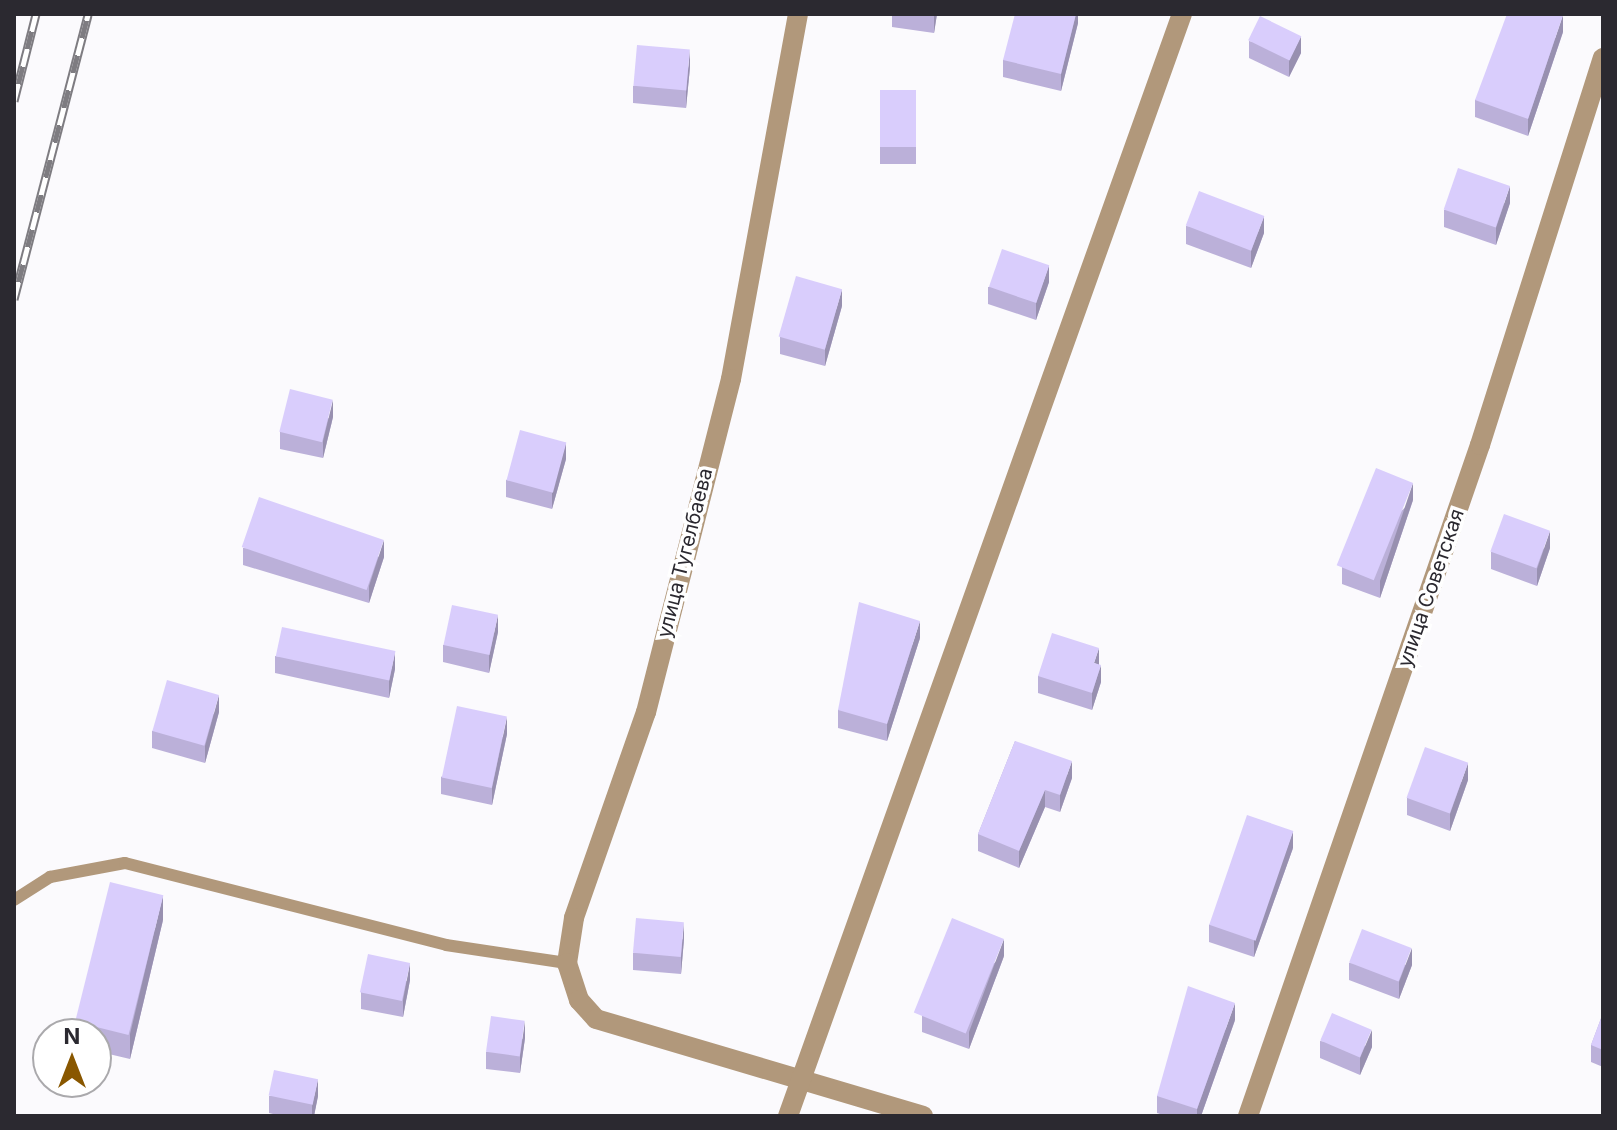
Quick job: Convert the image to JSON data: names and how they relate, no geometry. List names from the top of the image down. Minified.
{"streets":{"street":["улица Тугелбаева","улица Советская"]},"north":"top"}
